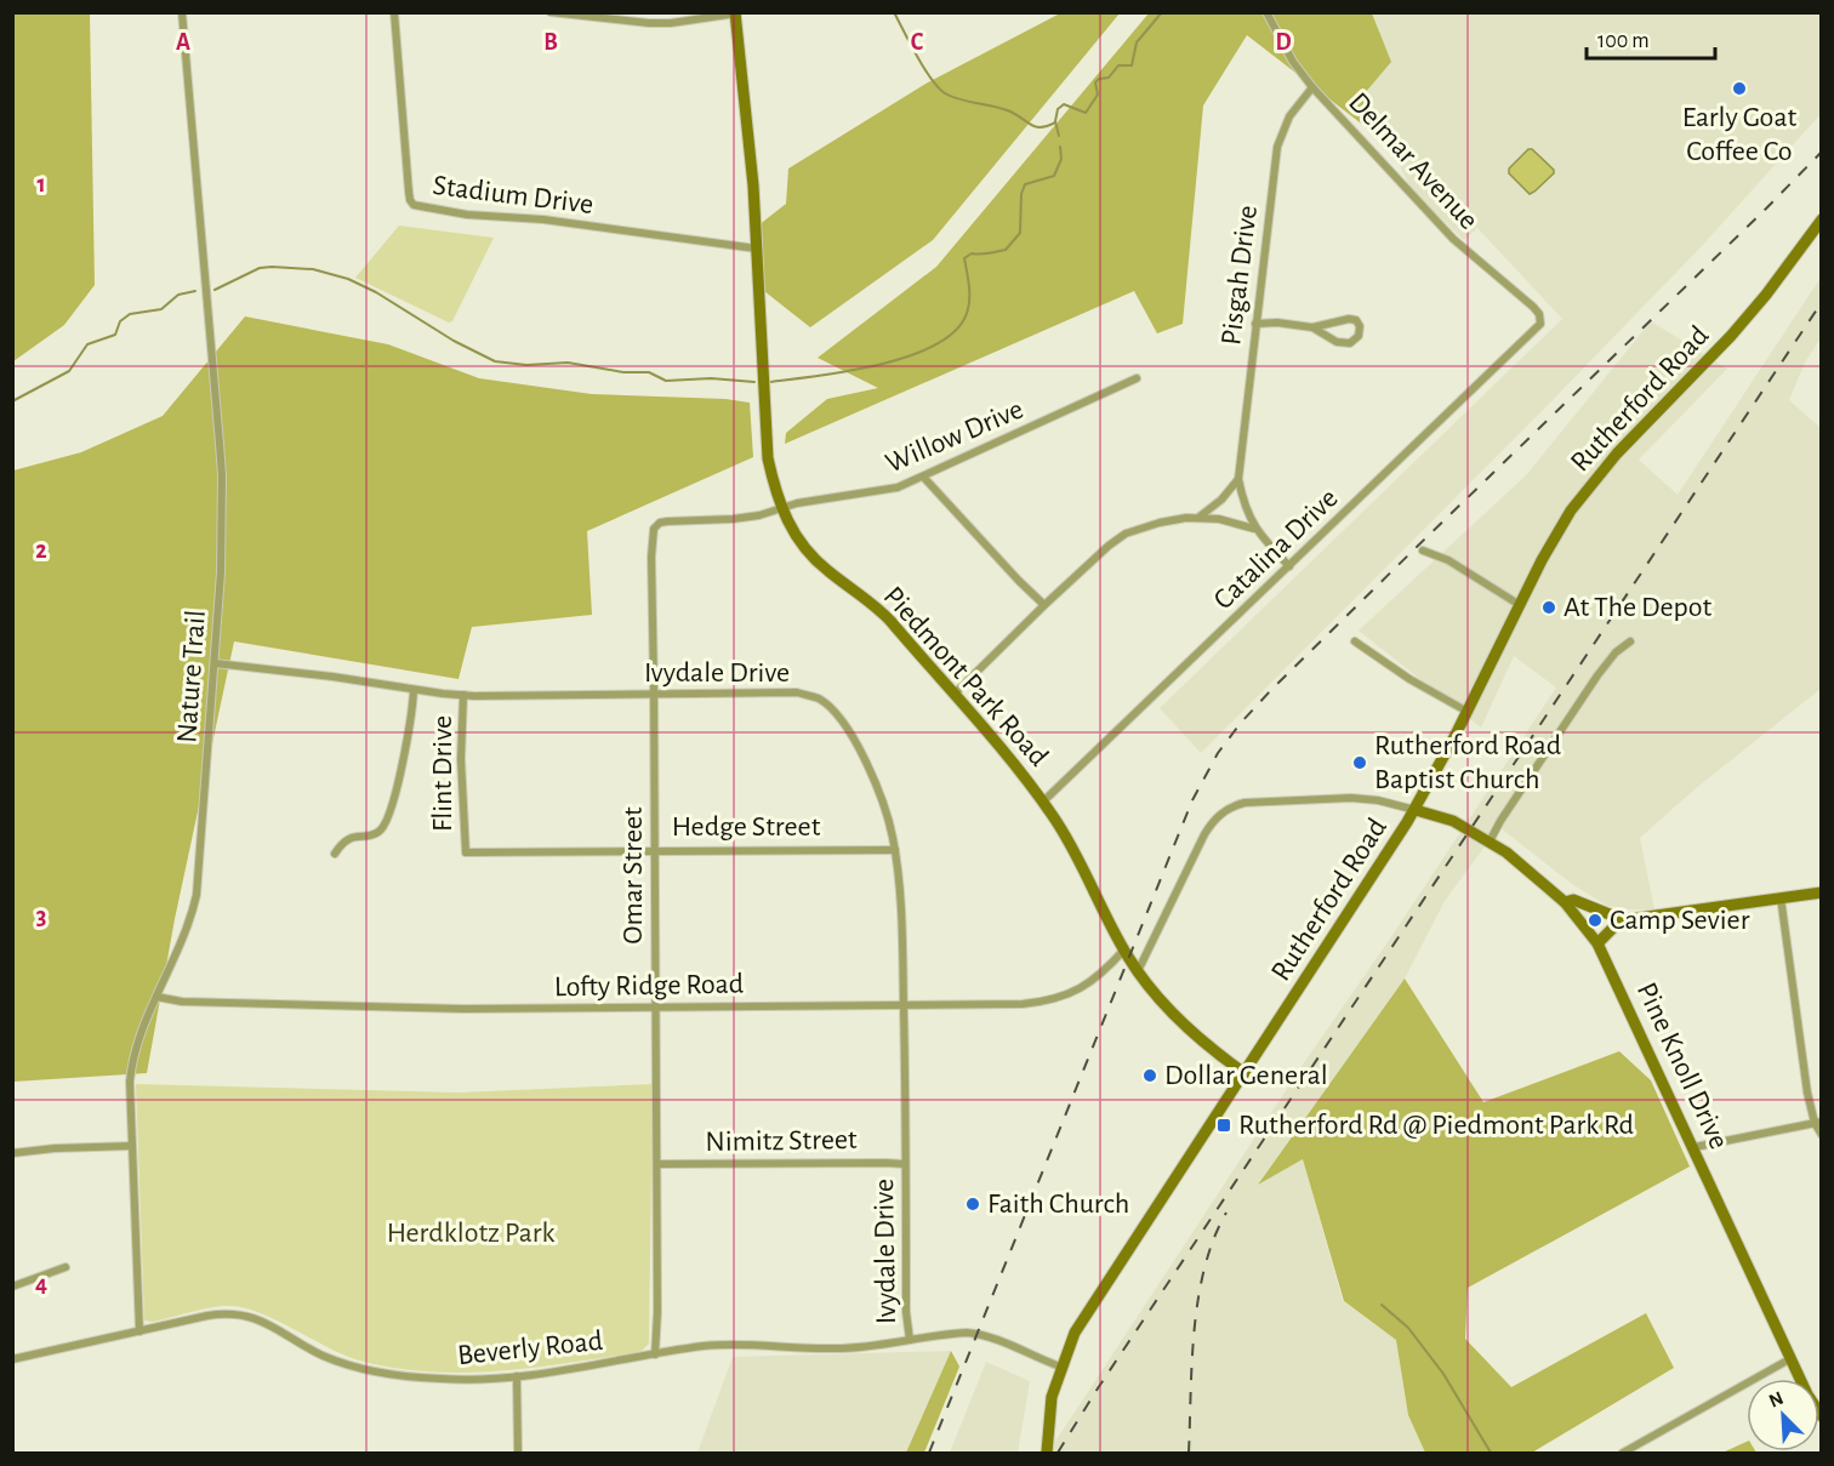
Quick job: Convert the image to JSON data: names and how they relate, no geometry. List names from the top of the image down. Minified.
{"streets":{"street":["Delmar Avenue","Stadium Drive","Pisgah Drive","Rutherford Road","Willow Drive","Catalina Drive","Ivydale Drive","Nature Trail","Piedmont Park Road","Flint Drive","Hedge Street","Omar Street","Lofty Ridge Road","Pine Knoll Drive","Nimitz Street","Beverly Road"]},"crossings":[["Delmar Avenue","Pisgah Drive"],["Delmar Avenue","Catalina Drive"],["Stadium Drive","Piedmont Park Road"],["Pisgah Drive","Catalina Drive"],["Rutherford Road","Piedmont Park Road"],["Rutherford Road","Pine Knoll Drive"],["Rutherford Road","Beverly Road"],["Willow Drive","Piedmont Park Road"],["Willow Drive","Omar Street"],["Catalina Drive","Piedmont Park Road"],["Ivydale Drive","Nature Trail"],["Ivydale Drive","Flint Drive"],["Ivydale Drive","Hedge Street"],["Ivydale Drive","Omar Street"],["Ivydale Drive","Lofty Ridge Road"],["Ivydale Drive","Nimitz Street"],["Ivydale Drive","Beverly Road"],["Nature Trail","Lofty Ridge Road"],["Nature Trail","Beverly Road"],["Piedmont Park Road","Lofty Ridge Road"],["Flint Drive","Hedge Street"],["Hedge Street","Omar Street"],["Omar Street","Lofty Ridge Road"],["Omar Street","Nimitz Street"],["Omar Street","Beverly Road"]],"parks":["Herdklotz Park"],"places":{"other":["Early Goat Coffee Co","At The Depot","Rutherford Road Baptist Church","Camp Sevier","Dollar General","Faith Church"],"transit":["Rutherford Rd @ Piedmont Park Rd"]},"scale_bar":"100 m","north":"top left","grid":{"columns":["A","B","C","D"],"rows":["1","2","3","4"]}}
